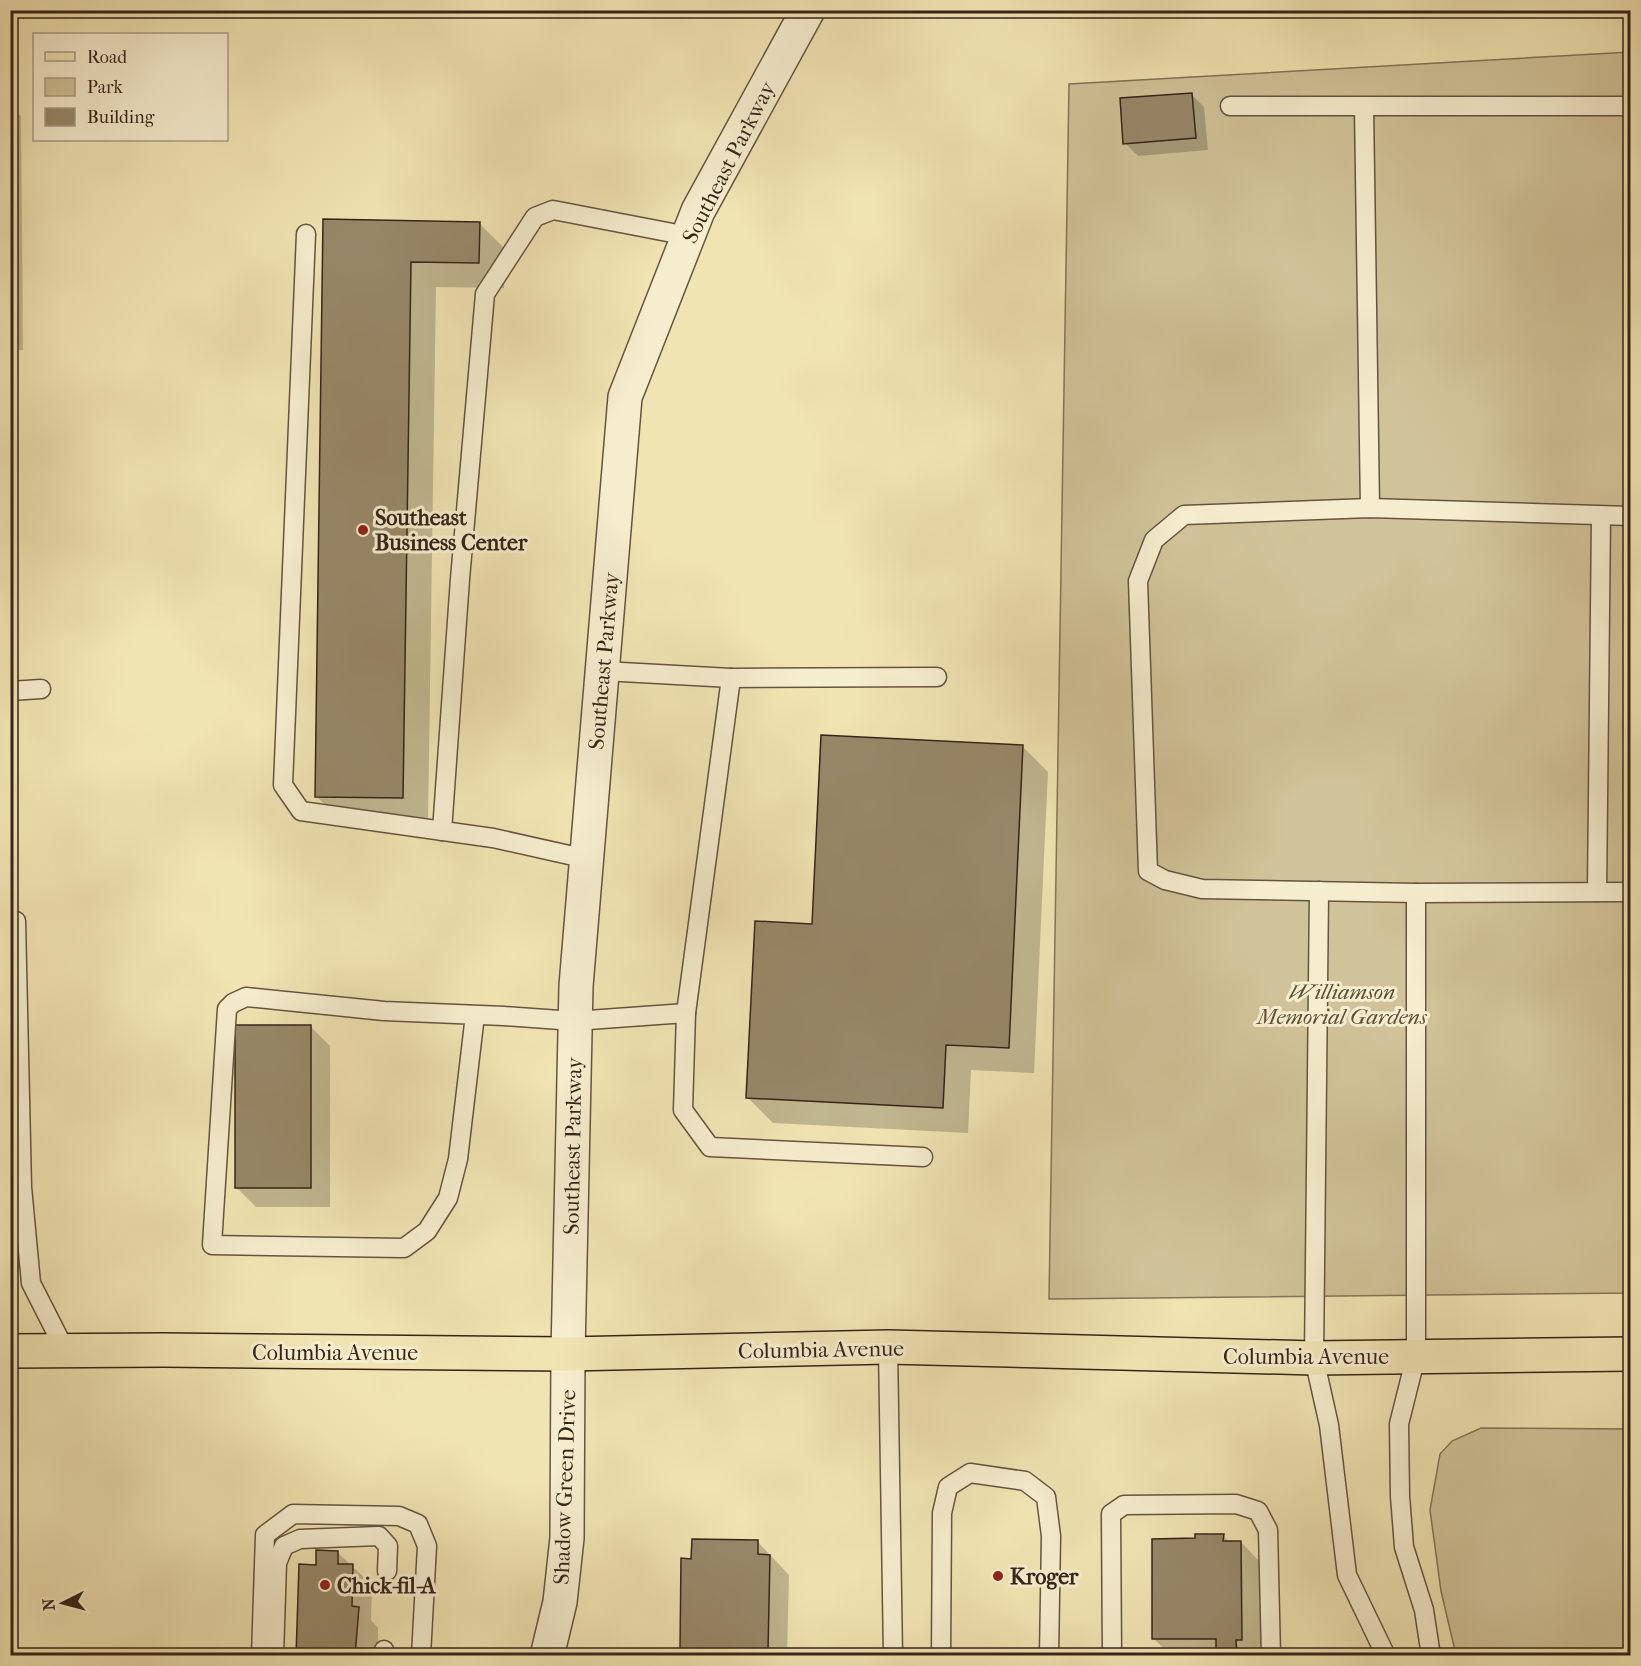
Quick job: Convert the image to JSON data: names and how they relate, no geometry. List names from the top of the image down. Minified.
{"streets":{"main road":["Columbia Avenue"],"street":["Southeast Parkway","Shadow Green Drive"]},"crossings":[["Southeast Parkway","Columbia Avenue"],["Southeast Parkway","Shadow Green Drive"],["Columbia Avenue","Shadow Green Drive"]],"parks":["Williamson Memorial Gardens"],"places":["Southeast Business Center","Kroger","Chick-fil-A"],"legend":["Road","Park","Building"],"north":"left"}
